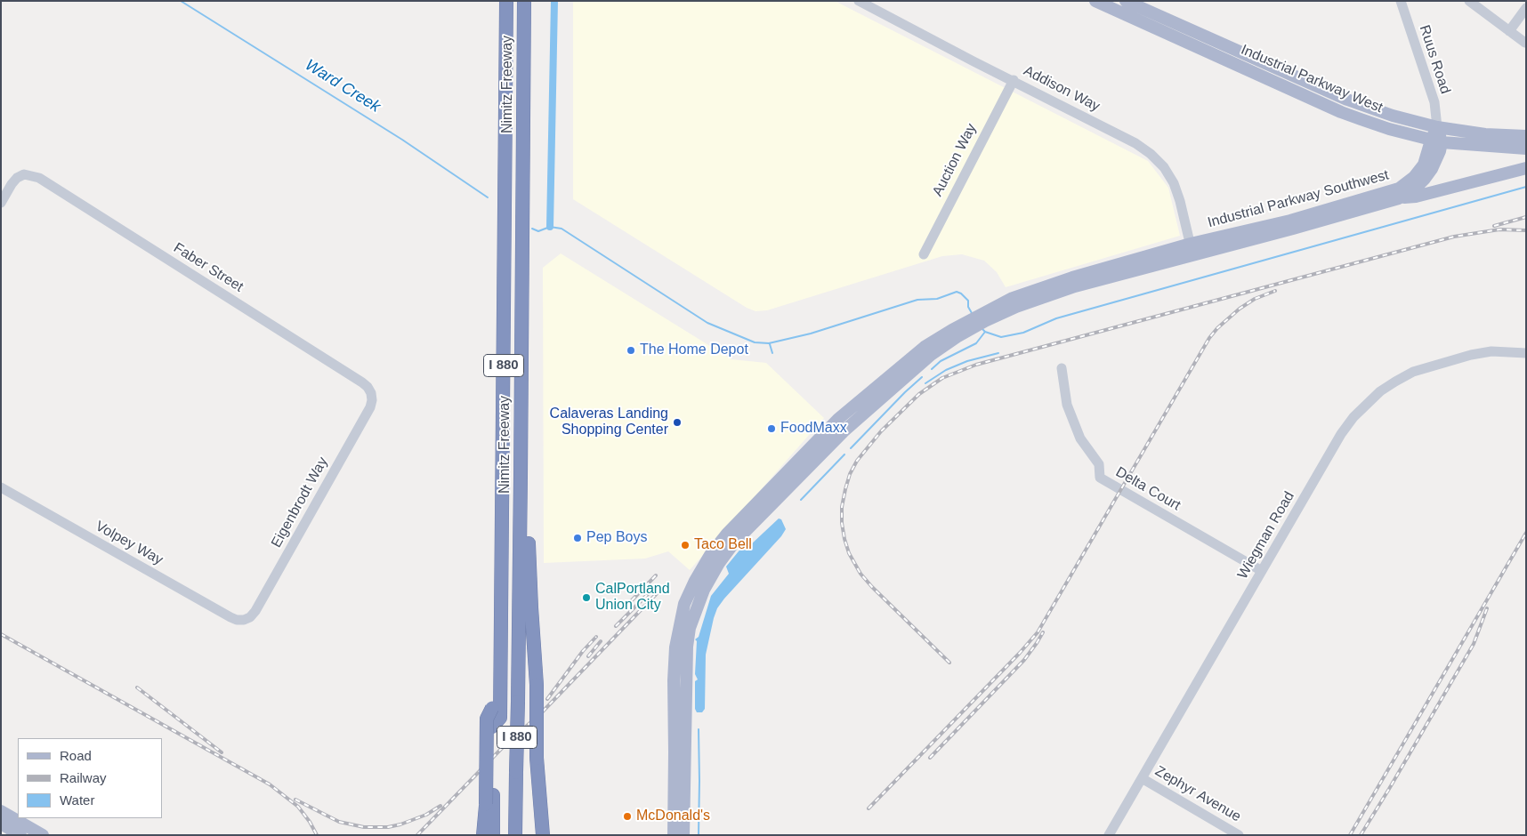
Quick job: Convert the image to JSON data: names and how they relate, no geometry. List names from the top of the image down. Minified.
{"streets":{"highway":["Nimitz Freeway","I 880"],"main road":["Industrial Parkway West","Industrial Parkway Southwest"],"street":["Ruus Road","Addison Way","Auction Way","Faber Street","Delta Court","Eigenbrodt Way","Wiegman Road","Volpey Way","Zephyr Avenue"]},"crossings":[["Ruus Road","Industrial Parkway West"],["Ruus Road","Industrial Parkway Southwest"],["Industrial Parkway West","Industrial Parkway Southwest"],["Nimitz Freeway","I 880"],["Addison Way","Auction Way"],["Addison Way","Industrial Parkway Southwest"],["Faber Street","Eigenbrodt Way"],["Delta Court","Wiegman Road"],["Eigenbrodt Way","Volpey Way"],["Wiegman Road","Zephyr Avenue"]],"water":["Ward Creek"],"places":["The Home Depot","Calaveras Landing Shopping Center","FoodMaxx","Pep Boys","Taco Bell","CalPortland Union City","McDonald's"],"legend":["Road","Railway","Water"]}
